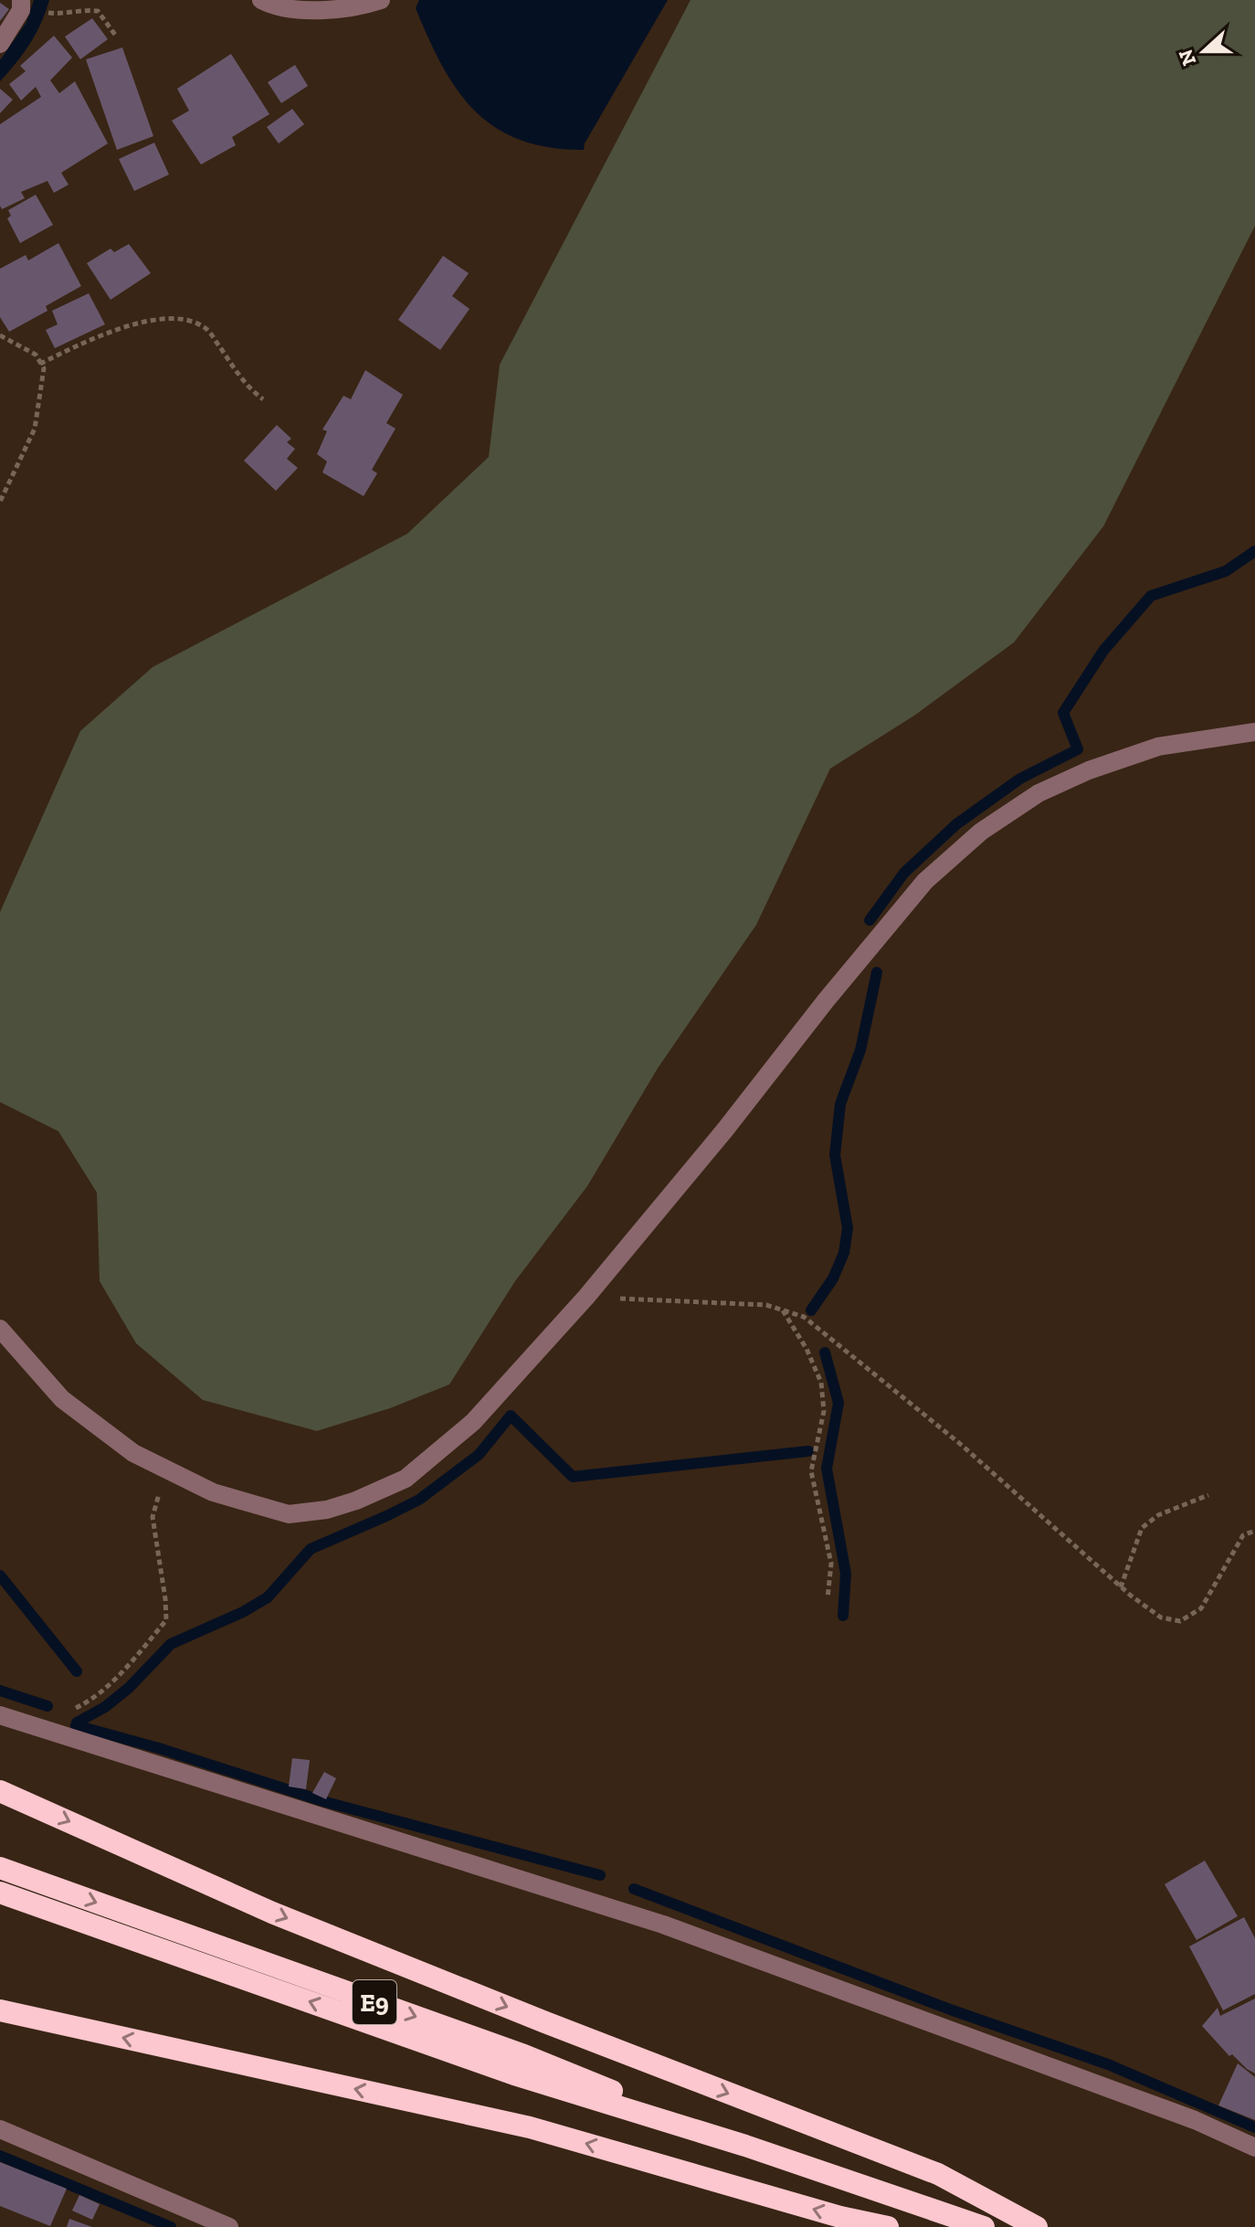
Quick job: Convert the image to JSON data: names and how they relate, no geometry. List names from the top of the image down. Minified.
{"streets":{"highway":["E9"]},"north":"left"}
